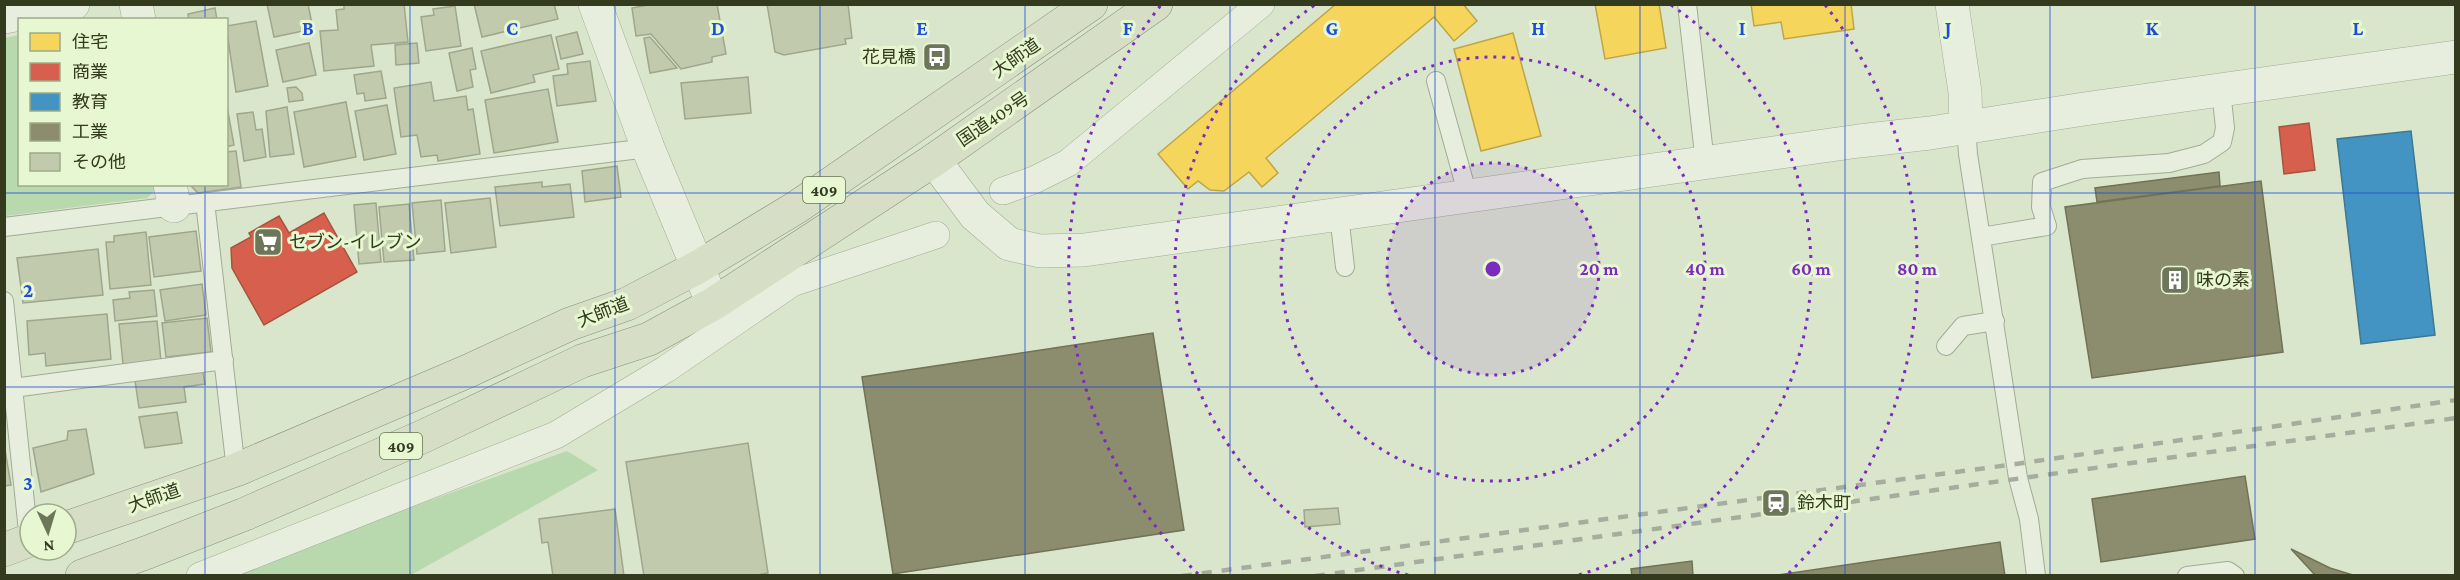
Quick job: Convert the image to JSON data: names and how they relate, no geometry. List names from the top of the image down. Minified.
{"streets":{"highway":["大師道","国道409号","409"]},"crossings":[["大師道","国道409号"],["国道409号","409"]],"places":{"bus stop":["花見橋"],"supermarket":["セブン-イレブン"],"building":["味の素"],"station":["鈴木町"]},"legend":["住宅","商業","教育","工業","その他"],"north":"bottom","grid":{"columns":["B","C","D","E","F","G","H","I","J","K","L"],"rows":["2","3"]},"rings":["20 m","40 m","60 m","80 m"]}
